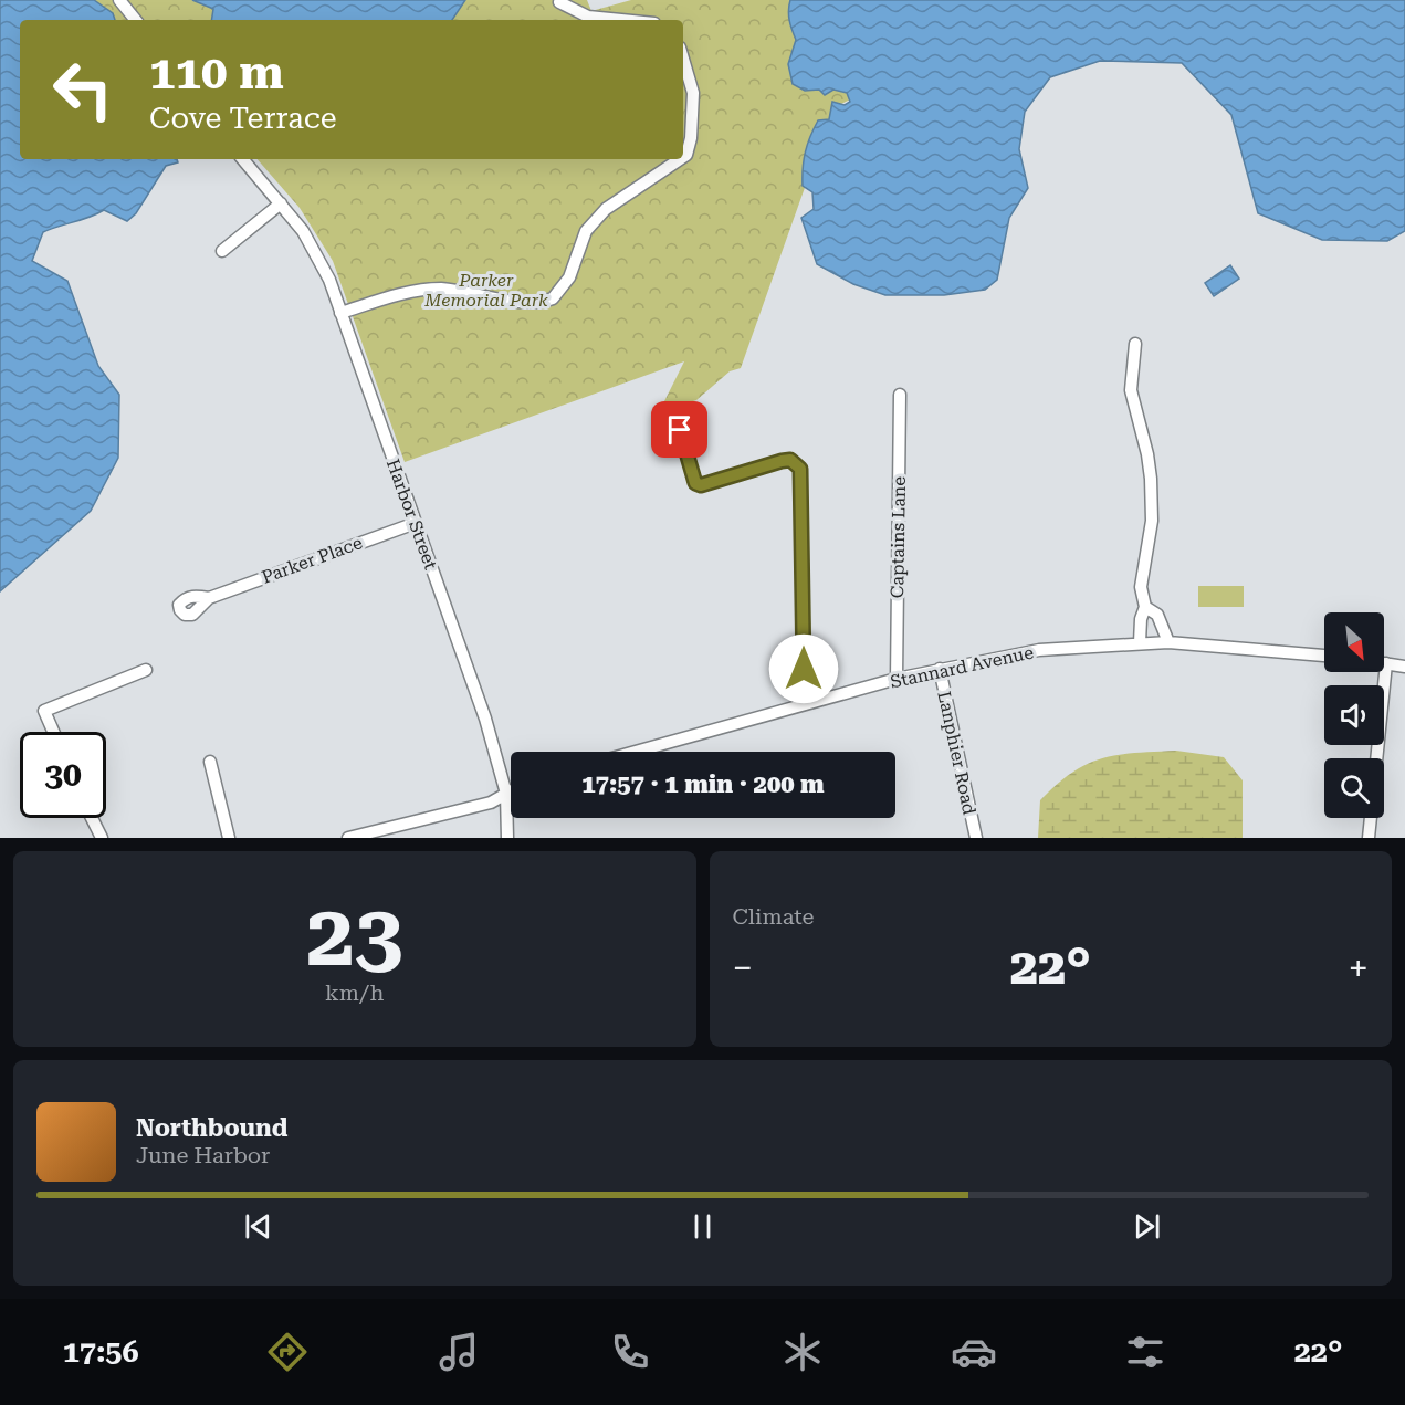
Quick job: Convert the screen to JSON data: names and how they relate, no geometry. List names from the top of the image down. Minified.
{"streets":{"street":["Harbor Street","Captains Lane","Parker Place","Stannard Avenue","Lanphier Road"]},"crossings":[["Harbor Street","Parker Place"],["Captains Lane","Stannard Avenue"],["Stannard Avenue","Lanphier Road"]],"parks":["Parker Memorial Park"],"north":"bottom right","page":{"turn":["110 m","Cove Terrace"],"limit":"30","trip":"17:57 · 1 min · 200 m","tile":[["23","km/h"],"Climate"],"heat":["−","22°","+"],"song":["Northbound","June Harbor"],"tabs":["17:56","22°"]}}
